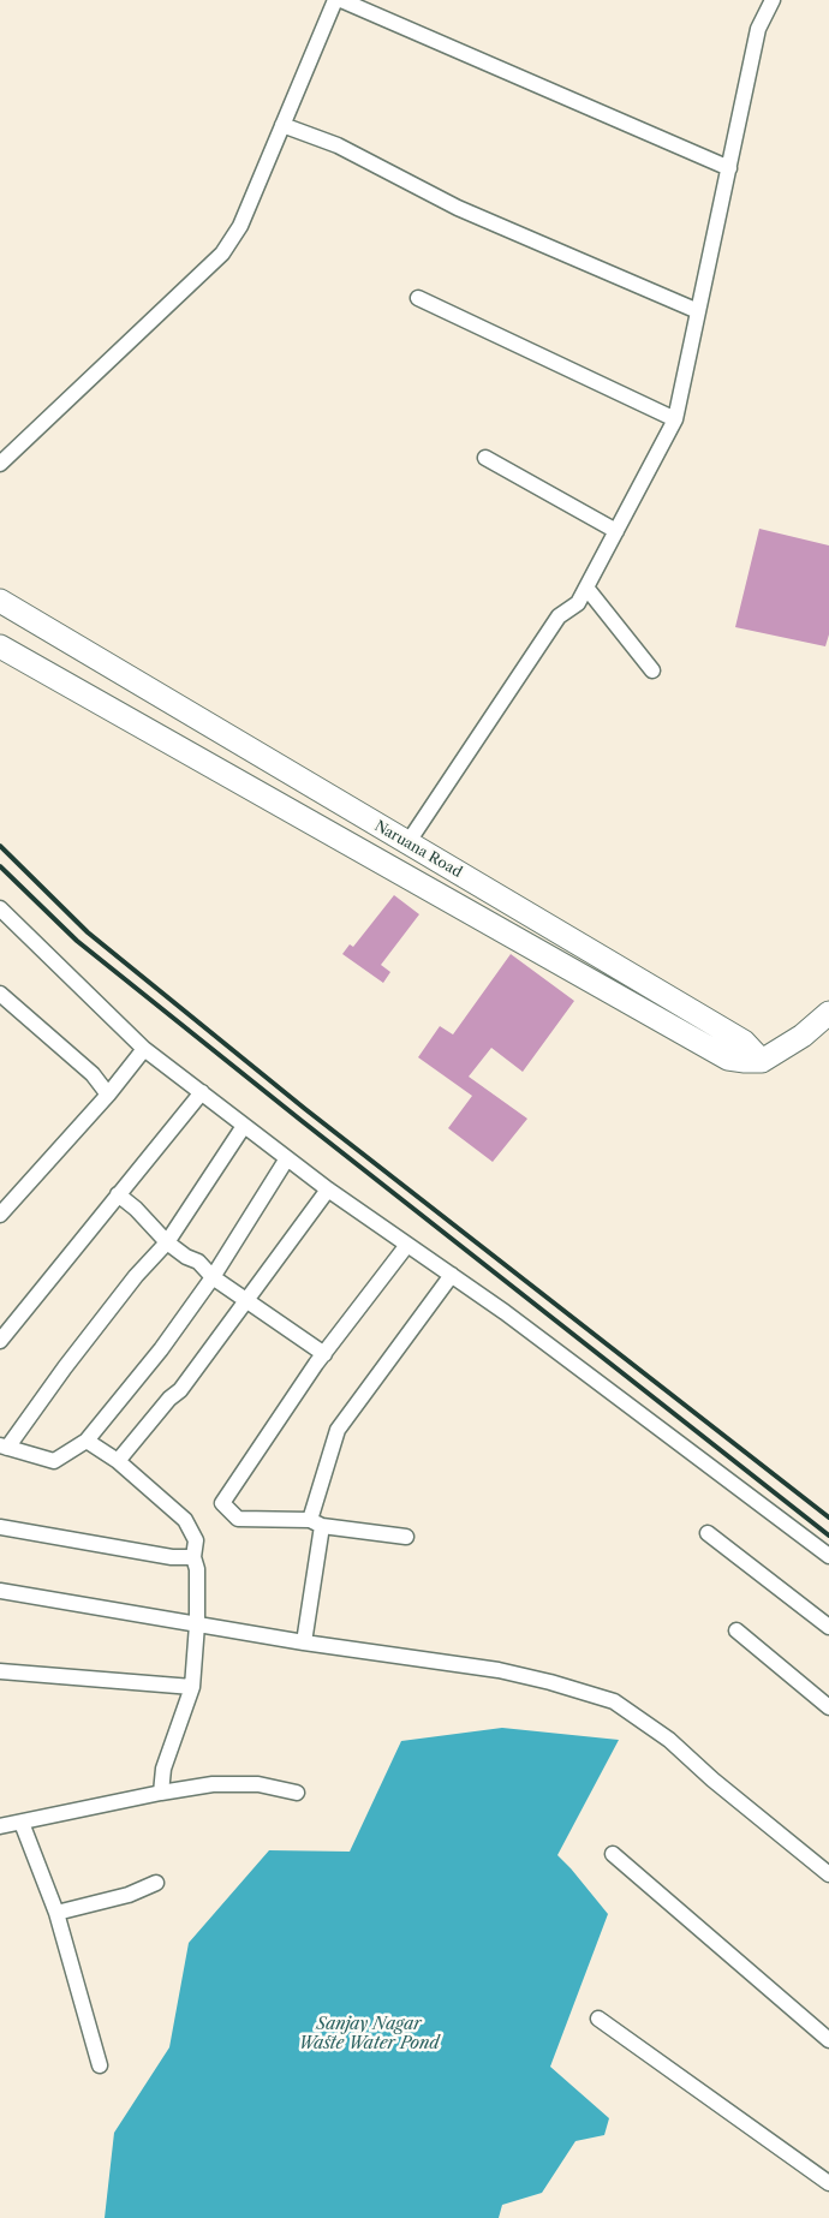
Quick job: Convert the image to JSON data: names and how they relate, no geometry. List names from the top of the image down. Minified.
{"streets":{"street":["Naruana Road"]},"water":["Sanjay Nagar Waste Water Pond"]}
